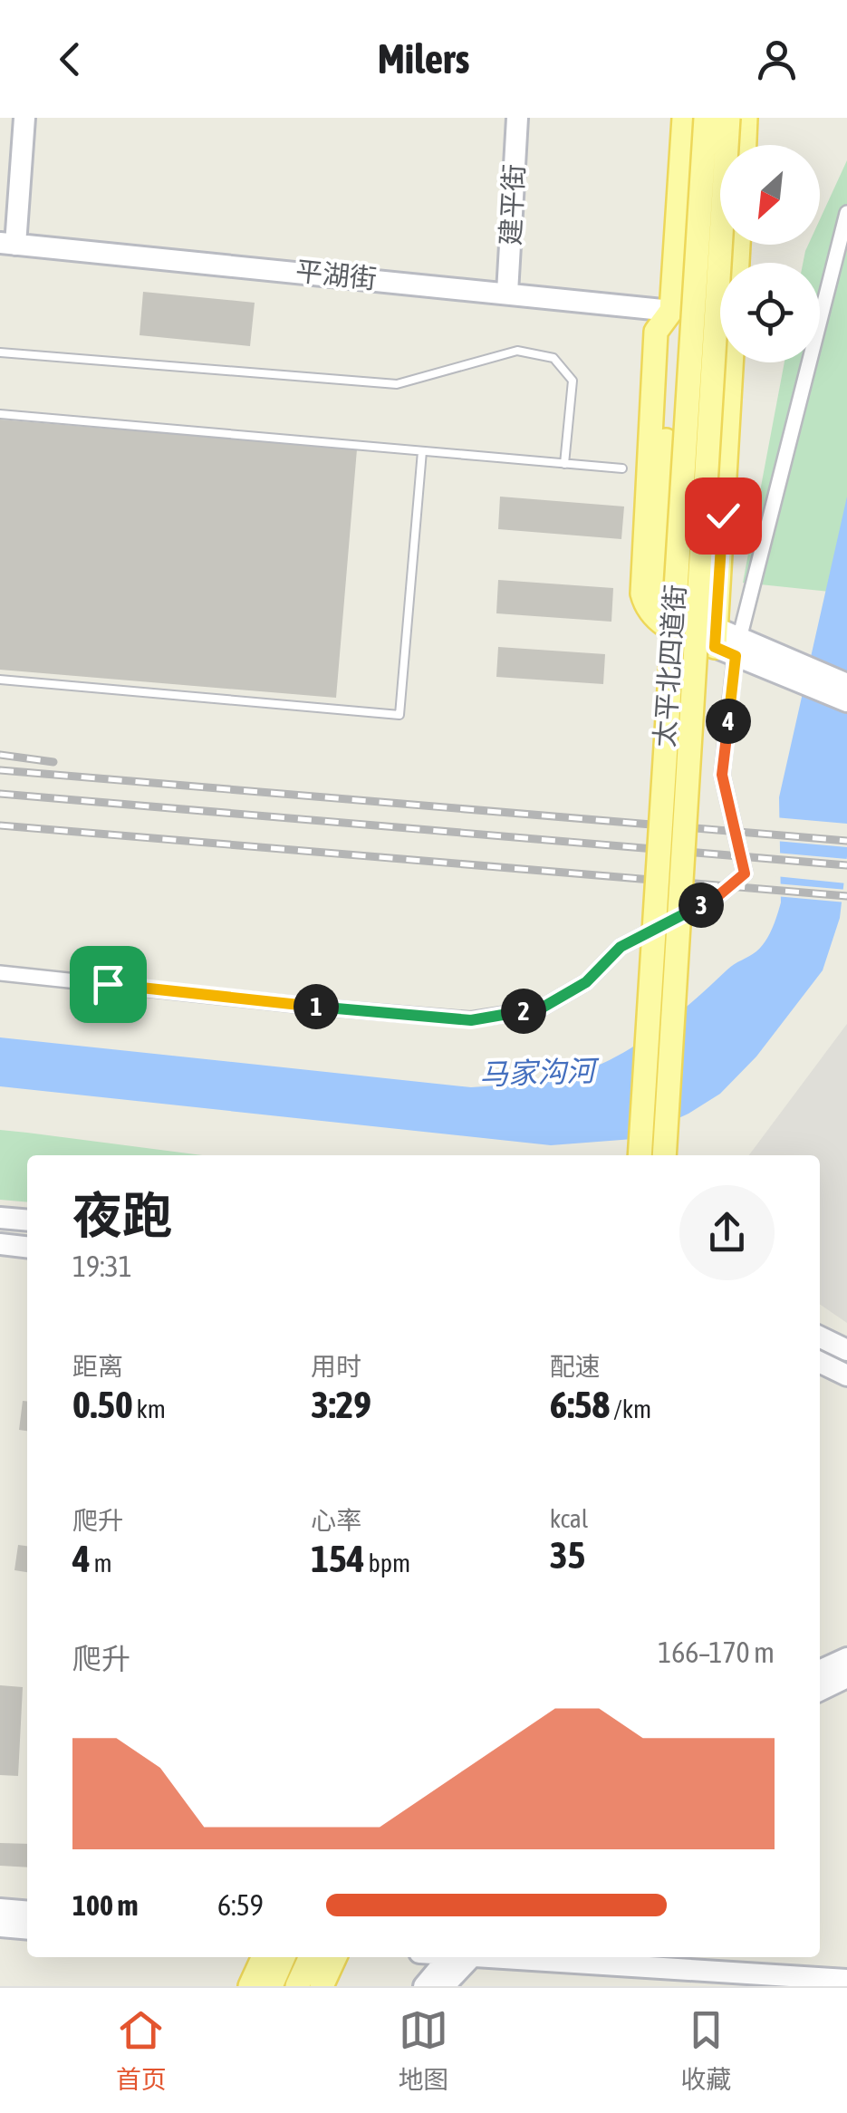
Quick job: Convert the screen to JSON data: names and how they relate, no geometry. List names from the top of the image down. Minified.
{"streets":{"main road":["太平北四道街"],"street":["建平街","平湖街"]},"crossings":[["建平街","平湖街"]],"water":["马家沟河"],"north":"bottom left","page":{"header":"Milers","pins":["4","3","1","2"],"heading":["夜跑","19:31"],"stats":[["距离","0.50 km"],["用时","3:29"],["配速","6:58 /km"],["爬升","4 m"],["心率","154 bpm"],["kcal","35"]],"chart":["爬升","166–170 m"],"list":[{"name":"100 m","note":"6:59"}],"tabs":["首页","地图","收藏"]}}
